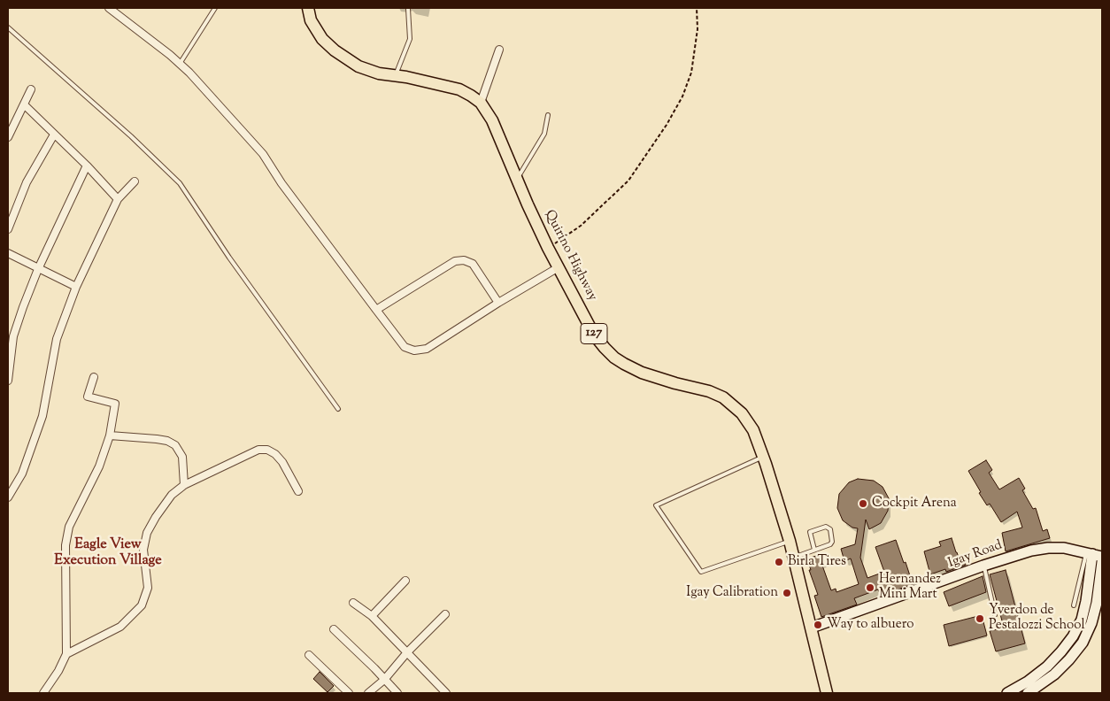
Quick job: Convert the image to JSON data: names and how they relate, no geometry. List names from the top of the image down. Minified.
{"streets":{"main road":["Quirino Highway","127","Igay Road"]},"crossings":[["Quirino Highway","Igay Road"]],"districts":["Eagle View Execution Village"],"places":["Cockpit Arena","Birla Tires","Hernandez Mini Mart","Igay Calibration","Yverdon de Pestalozzi School","Way to albuero"]}
